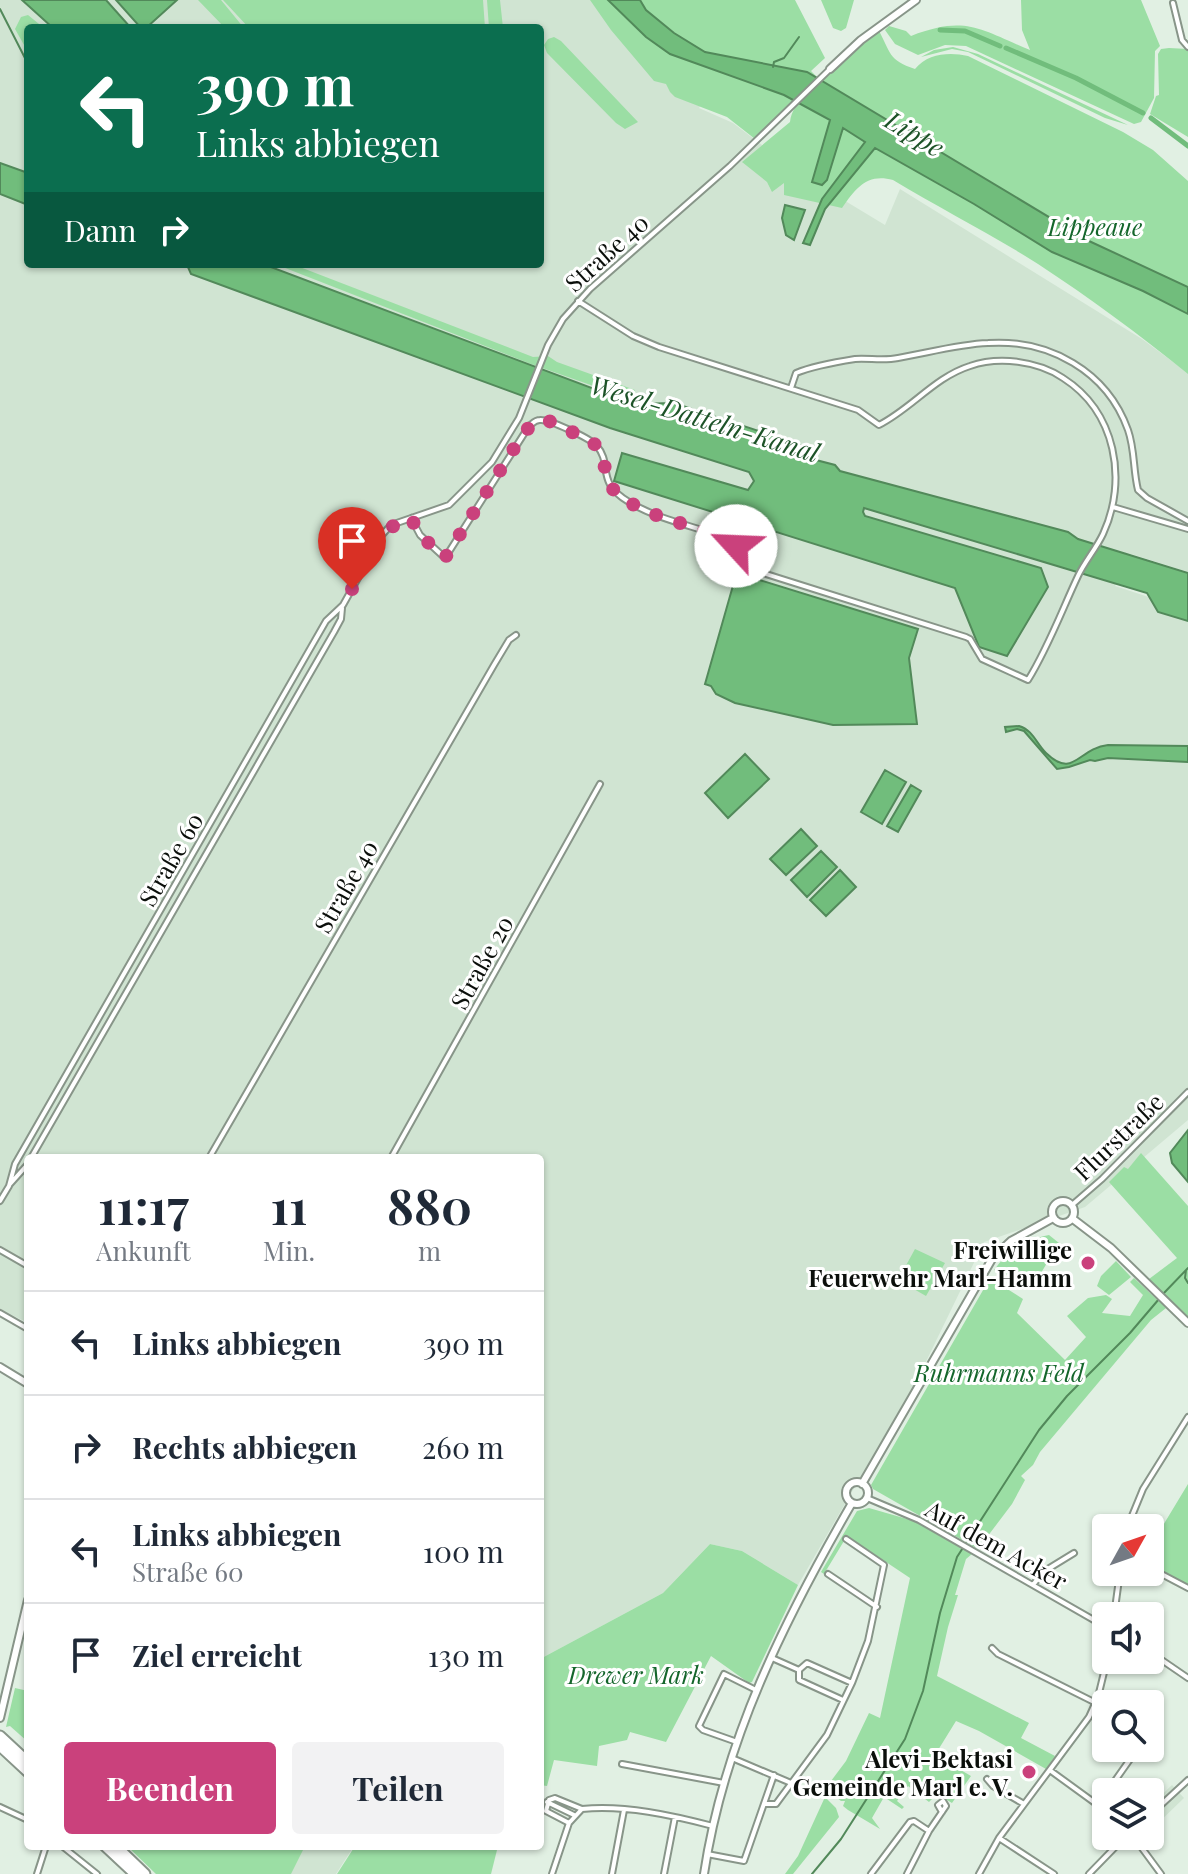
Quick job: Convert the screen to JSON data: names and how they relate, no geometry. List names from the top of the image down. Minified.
{"streets":{"street":["Straße 40","Straße 60","Straße 20","Flurstraße","Auf dem Acker"]},"crossings":[["Straße 40","Straße 60"]],"water":["Lippe","Wesel-Datteln-Kanal"],"parks":["Lippeaue","Ruhrmanns Feld","Drewer Mark"],"places":["Freiwillige Feuerwehr Marl-Hamm","Alevi-Bektasi Gemeinde Marl e. V."],"north":"top right","page":{"turn":["390 m","Links abbiegen"],"then":"Dann","eta":["11:17","Ankunft","11","Min.","880","m"],"list":[{"name":"Links abbiegen","value":"390 m"},{"name":"Rechts abbiegen","value":"260 m"},{"name":"Links abbiegen","note":"Straße 60","value":"100 m"},{"name":"Ziel erreicht","value":"130 m"}],"buttons":["Beenden","Teilen"]}}
